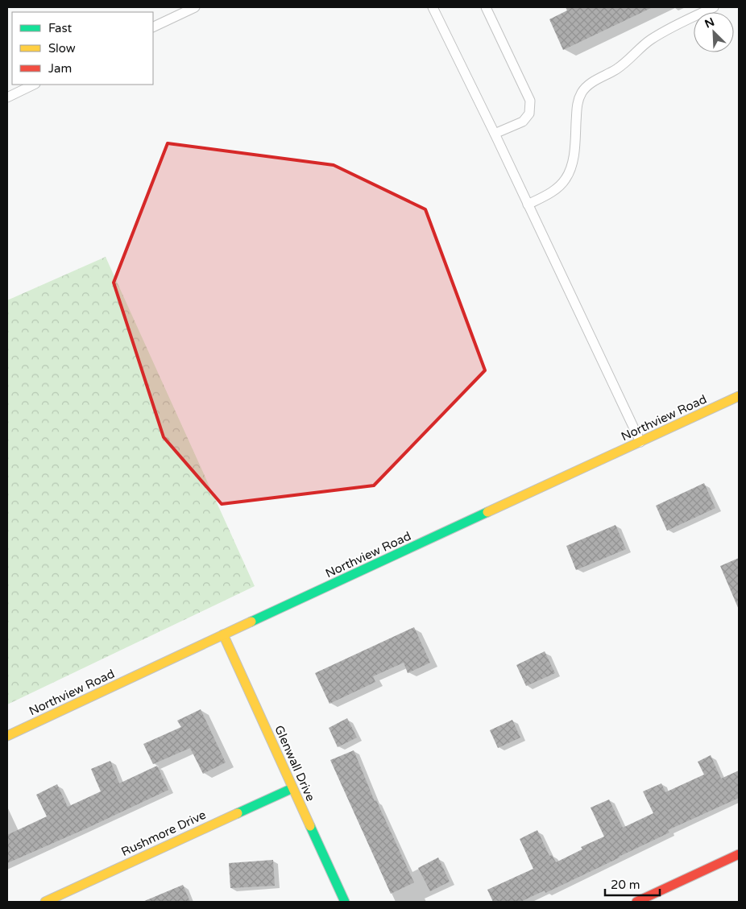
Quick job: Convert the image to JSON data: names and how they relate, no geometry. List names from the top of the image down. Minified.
{"streets":{"street":["Northview Road","Glenwall Drive","Rushmore Drive"]},"crossings":[["Northview Road","Glenwall Drive"],["Glenwall Drive","Rushmore Drive"]],"legend":["Fast","Slow","Jam"],"scale_bar":"20 m","north":"top left"}
